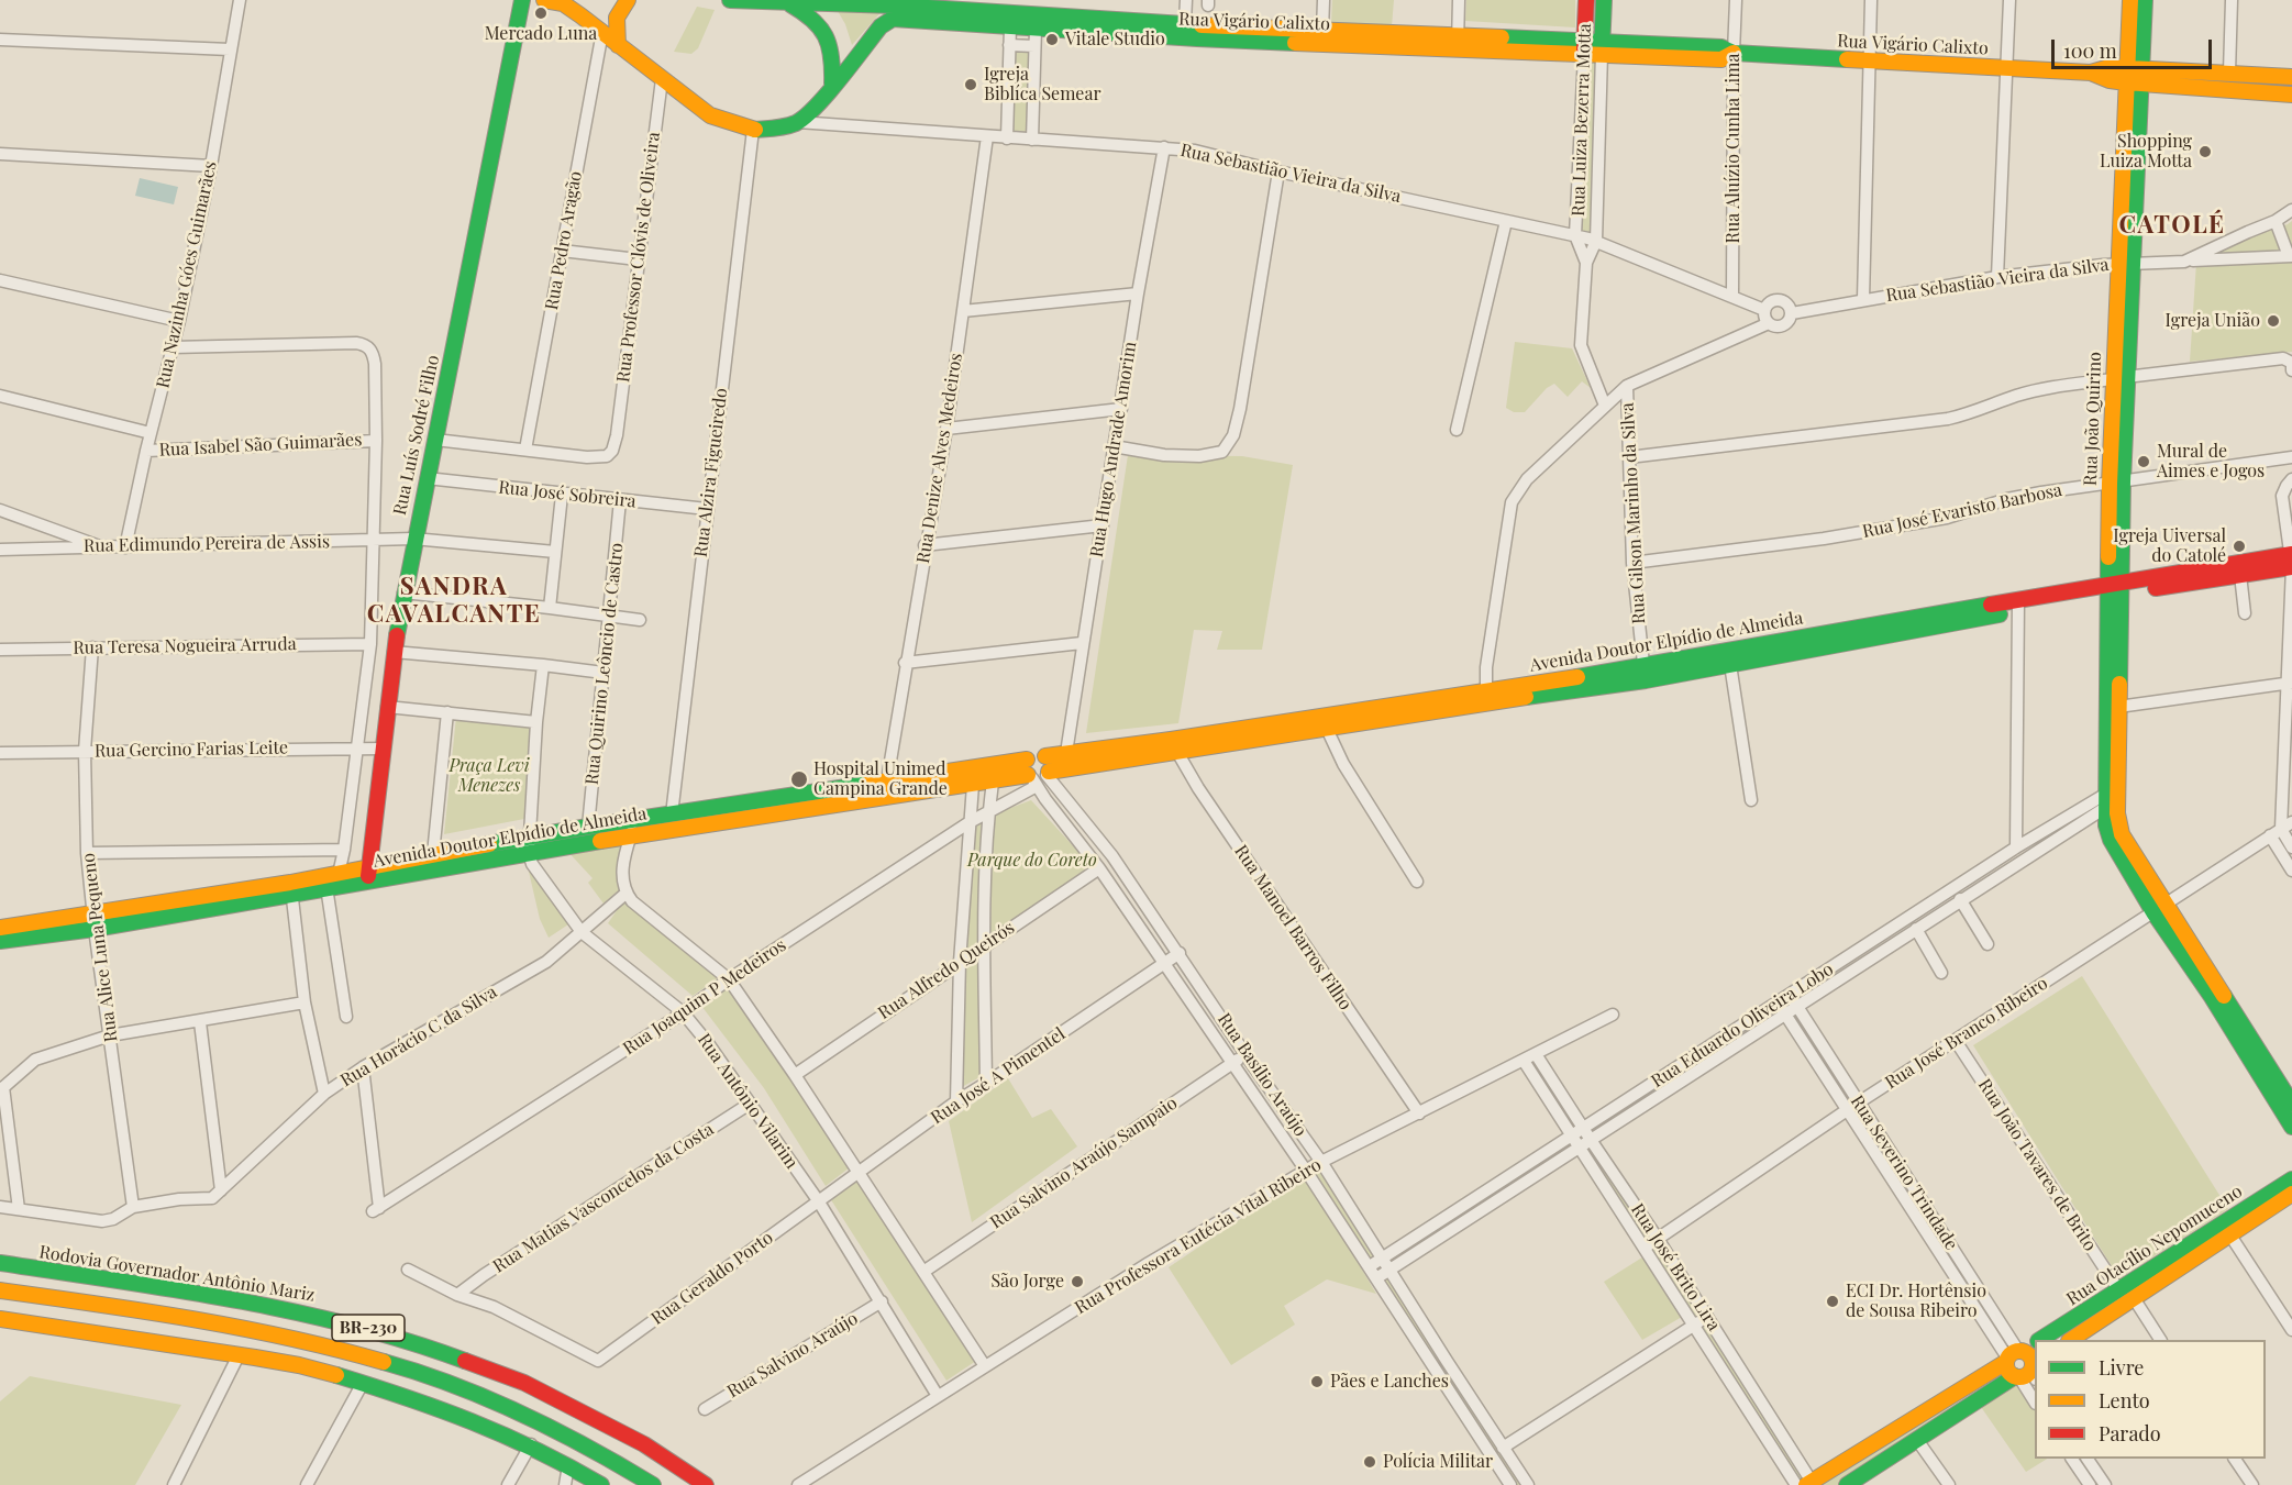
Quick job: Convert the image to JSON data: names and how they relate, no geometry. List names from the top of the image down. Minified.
{"streets":{"main road":["Rua Vigário Calixto","Rua Luiza Bezerra Motta","Rua João Quirino","Rua Luís Sodré Filho","Avenida Doutor Elpídio de Almeida","Rua Otacílio Nepomuceno","Rodovia Governador Antônio Mariz","BR-230"],"street":["Rua Aluízio Cunha Lima","Rua Sebastião Vieira da Silva","Rua Pedro Aragão","Rua Professor Clóvis de Oliveira","Rua Nazinha Góes Guimarães","Rua Isabel São Guimarães","Rua Hugo Andrade Amorim","Rua Denize Alves Medeiros","Rua Alzira Figueiredo","Rua José Sobreira","Rua José Evaristo Barbosa","Rua Gilson Marinho da Silva","Rua Edimundo Pereira de Assis","Rua Teresa Nogueira Arruda","Rua Quirino Leôncio de Castro","Rua Gercino Farias Leite","Rua Manoel Barros Filho","Rua Alice Luna Pequeno","Rua Alfredo Queirós","Rua Joaquim P Medeiros","Rua Eduardo Oliveira Lobo","Rua José Branco Ribeiro","Rua Horácio C da Silva","Rua Basílio Araújo","Rua José A Pimentel","Rua Antônio Vilarim","Rua Salvino Araújo Sampaio","Rua João Tavares de Brito","Rua Severino Trindade","Rua Matias Vasconcelos da Costa","Rua Professora Eutécia Vital Ribeiro","Rua José Brito Lira","Rua Geraldo Porto","Rua Salvino Araújo"]},"crossings":[["Rua Vigário Calixto","Rua Luiza Bezerra Motta"],["Rua Vigário Calixto","Rua Aluízio Cunha Lima"],["Rua Vigário Calixto","Rua Sebastião Vieira da Silva"],["Rua Vigário Calixto","Rua João Quirino"],["Rua Luiza Bezerra Motta","Rua Sebastião Vieira da Silva"],["Rua Aluízio Cunha Lima","Rua Sebastião Vieira da Silva"],["Rua Sebastião Vieira da Silva","Rua João Quirino"],["Rua Sebastião Vieira da Silva","Rua Hugo Andrade Amorim"],["Rua Sebastião Vieira da Silva","Rua Denize Alves Medeiros"],["Rua Pedro Aragão","Rua Professor Clóvis de Oliveira"],["Rua Nazinha Góes Guimarães","Rua Isabel São Guimarães"],["Rua Nazinha Góes Guimarães","Rua Edimundo Pereira de Assis"],["Rua João Quirino","Rua José Evaristo Barbosa"],["Rua João Quirino","Avenida Doutor Elpídio de Almeida"],["Rua João Quirino","Rua Eduardo Oliveira Lobo"],["Rua João Quirino","Rua José Branco Ribeiro"],["Rua Luís Sodré Filho","Rua José Sobreira"],["Rua Luís Sodré Filho","Rua Edimundo Pereira de Assis"],["Rua Luís Sodré Filho","Avenida Doutor Elpídio de Almeida"],["Rua Luís Sodré Filho","Rua Gercino Farias Leite"],["Rua Hugo Andrade Amorim","Avenida Doutor Elpídio de Almeida"],["Rua Denize Alves Medeiros","Avenida Doutor Elpídio de Almeida"],["Rua Alzira Figueiredo","Rua José Sobreira"],["Rua Alzira Figueiredo","Avenida Doutor Elpídio de Almeida"],["Rua José Sobreira","Rua Quirino Leôncio de Castro"],["Rua José Evaristo Barbosa","Rua Gilson Marinho da Silva"],["Rua Gilson Marinho da Silva","Avenida Doutor Elpídio de Almeida"],["Avenida Doutor Elpídio de Almeida","Rua Quirino Leôncio de Castro"],["Avenida Doutor Elpídio de Almeida","Rua Manoel Barros Filho"],["Avenida Doutor Elpídio de Almeida","Rua Alice Luna Pequeno"],["Avenida Doutor Elpídio de Almeida","Rua Joaquim P Medeiros"],["Avenida Doutor Elpídio de Almeida","Rua Basílio Araújo"],["Avenida Doutor Elpídio de Almeida","Rua Antônio Vilarim"],["Rua Teresa Nogueira Arruda","Rua Alice Luna Pequeno"],["Rua Gercino Farias Leite","Rua Alice Luna Pequeno"],["Rua Manoel Barros Filho","Rua Professora Eutécia Vital Ribeiro"],["Rua Alfredo Queirós","Rua Basílio Araújo"],["Rua Joaquim P Medeiros","Rua Horácio C da Silva"],["Rua Joaquim P Medeiros","Rua Basílio Araújo"],["Rua Joaquim P Medeiros","Rua Antônio Vilarim"],["Rua Eduardo Oliveira Lobo","Rua Basílio Araújo"],["Rua Eduardo Oliveira Lobo","Rua Severino Trindade"],["Rua Eduardo Oliveira Lobo","Rua José Brito Lira"],["Rua José Branco Ribeiro","Rua João Tavares de Brito"],["Rua José Branco Ribeiro","Rua Severino Trindade"],["Rua José Branco Ribeiro","Rua José Brito Lira"],["Rua Horácio C da Silva","Rua Antônio Vilarim"],["Rua Basílio Araújo","Rua José A Pimentel"],["Rua Basílio Araújo","Rua Salvino Araújo Sampaio"],["Rua Basílio Araújo","Rua Professora Eutécia Vital Ribeiro"],["Rua José A Pimentel","Rua Antônio Vilarim"],["Rua José A Pimentel","Rua Geraldo Porto"],["Rua Antônio Vilarim","Rua Matias Vasconcelos da Costa"],["Rua Antônio Vilarim","Rua Professora Eutécia Vital Ribeiro"],["Rua Antônio Vilarim","Rua Geraldo Porto"],["Rua Antônio Vilarim","Rua Salvino Araújo"],["Rua João Tavares de Brito","Rua Otacílio Nepomuceno"],["Rua Severino Trindade","Rua Otacílio Nepomuceno"],["Rua Matias Vasconcelos da Costa","Rua Geraldo Porto"],["Rua Professora Eutécia Vital Ribeiro","Rua José Brito Lira"],["Rua Otacílio Nepomuceno","Rua José Brito Lira"]],"districts":["CATOLÉ","SANDRA CAVALCANTE"],"parks":["Praça Levi Menezes","Parque do Coreto"],"places":["Mercado Luna","Vitale Studio","Igreja Biblíca Semear","Shopping Luiza Motta","Igreja União","Mural de Aimes e Jogos","Igreja Uiversal do Catolé","Hospital Unimed Campina Grande","São Jorge","ECI Dr. Hortênsio de Sousa Ribeiro","Pães e Lanches","Polícia Militar"],"legend":["Livre","Lento","Parado"],"scale_bar":"100 m"}
